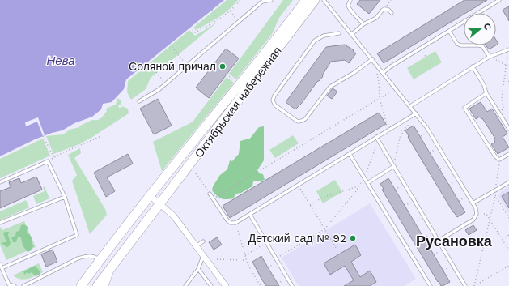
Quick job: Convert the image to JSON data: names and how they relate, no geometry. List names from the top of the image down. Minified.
{"streets":{"main road":["Октябрьская набережная"]},"districts":["Русановка"],"water":["Нева"],"places":["Соляной причал","Детский сад № 92"],"north":"right"}
